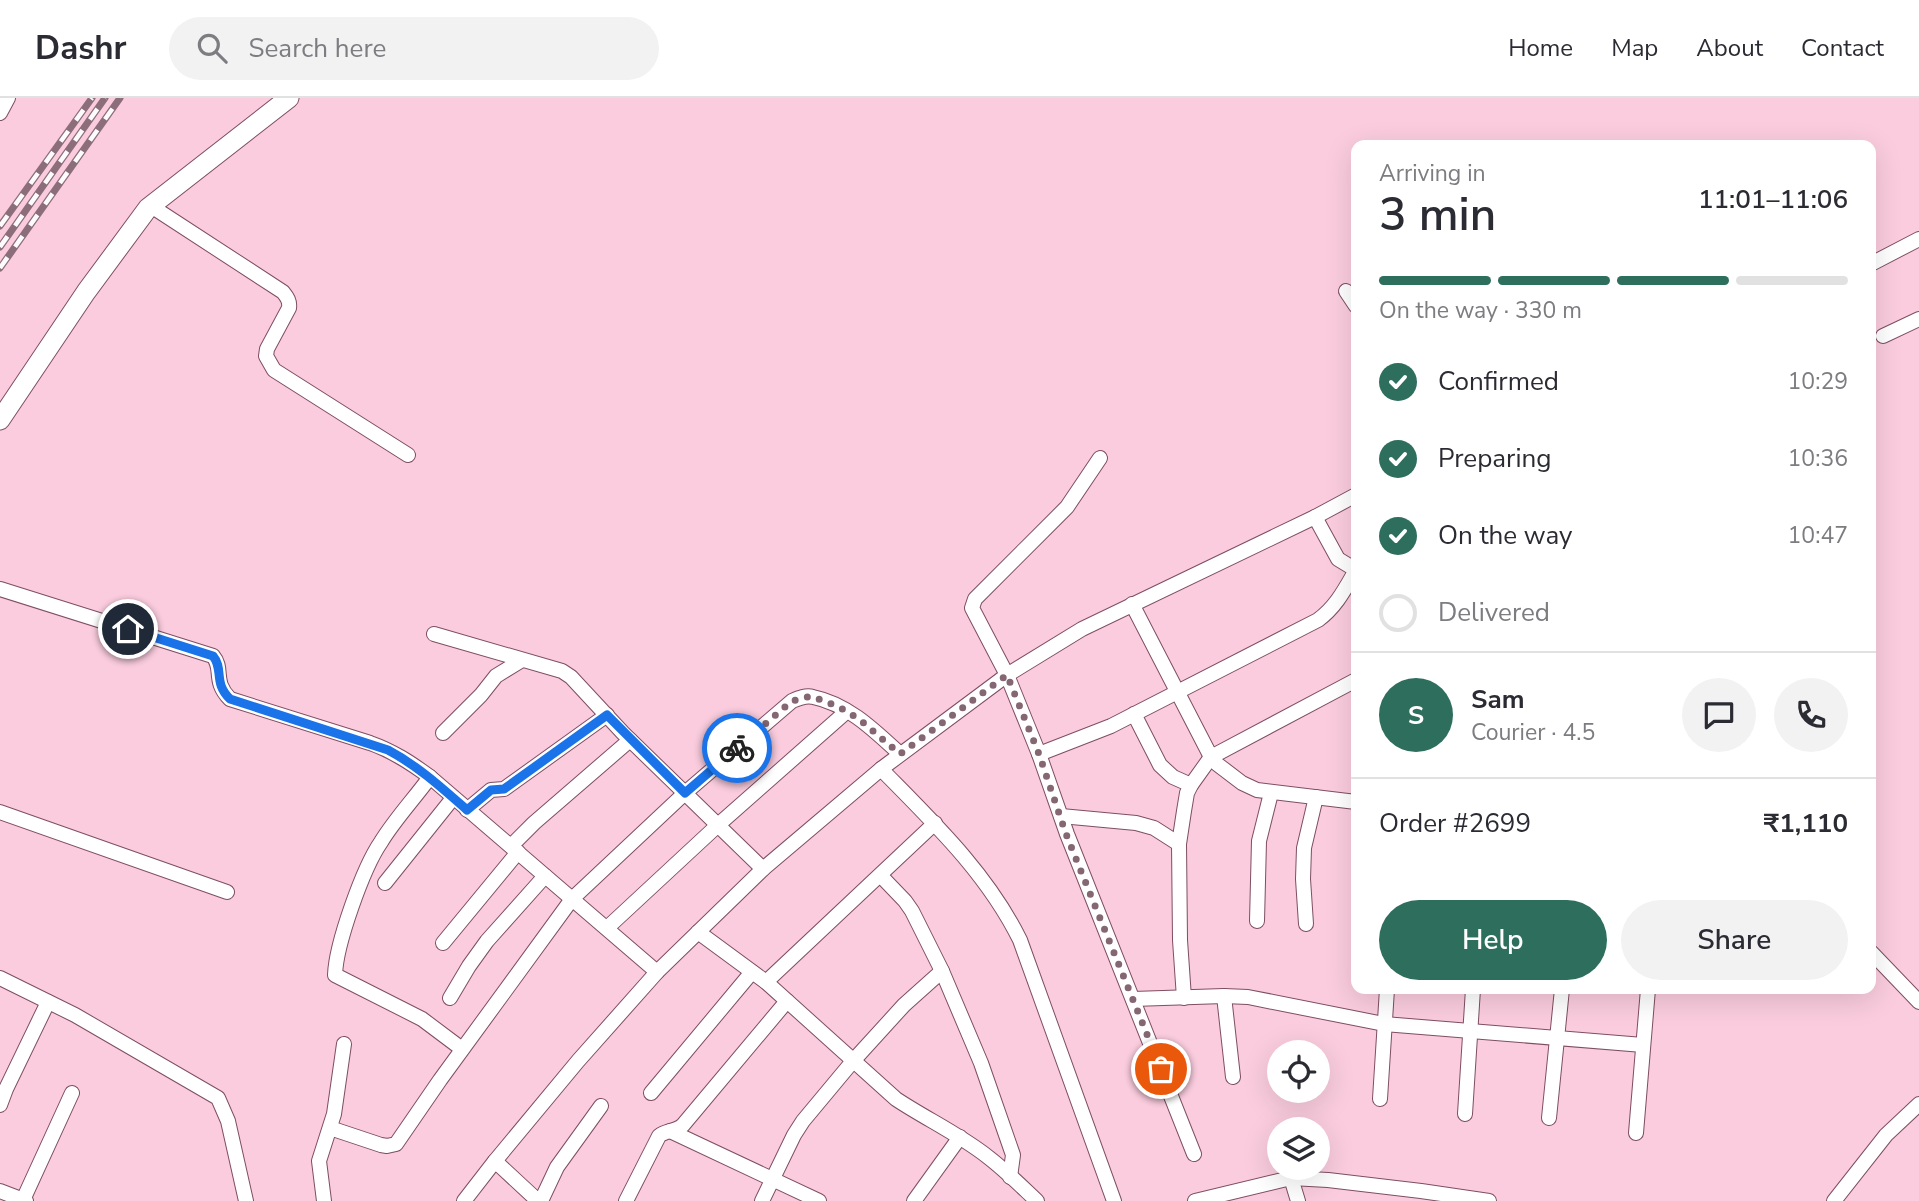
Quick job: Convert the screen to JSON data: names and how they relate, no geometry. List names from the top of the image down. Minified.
{"page":{"header":"Dashr","search":"Search here","nav":["Home","Map","About","Contact"],"heading":["3 min","Arriving in","11:01–11:06"],"panel":["Sam","Courier · 4.5","Order #2699","₹1,110"],"bar":"On the way · 330 m","list":[["Confirmed","10:29"],["Preparing","10:36"],["On the way","10:47"],"Delivered"],"round":"S","buttons":["Help","Share"]}}
